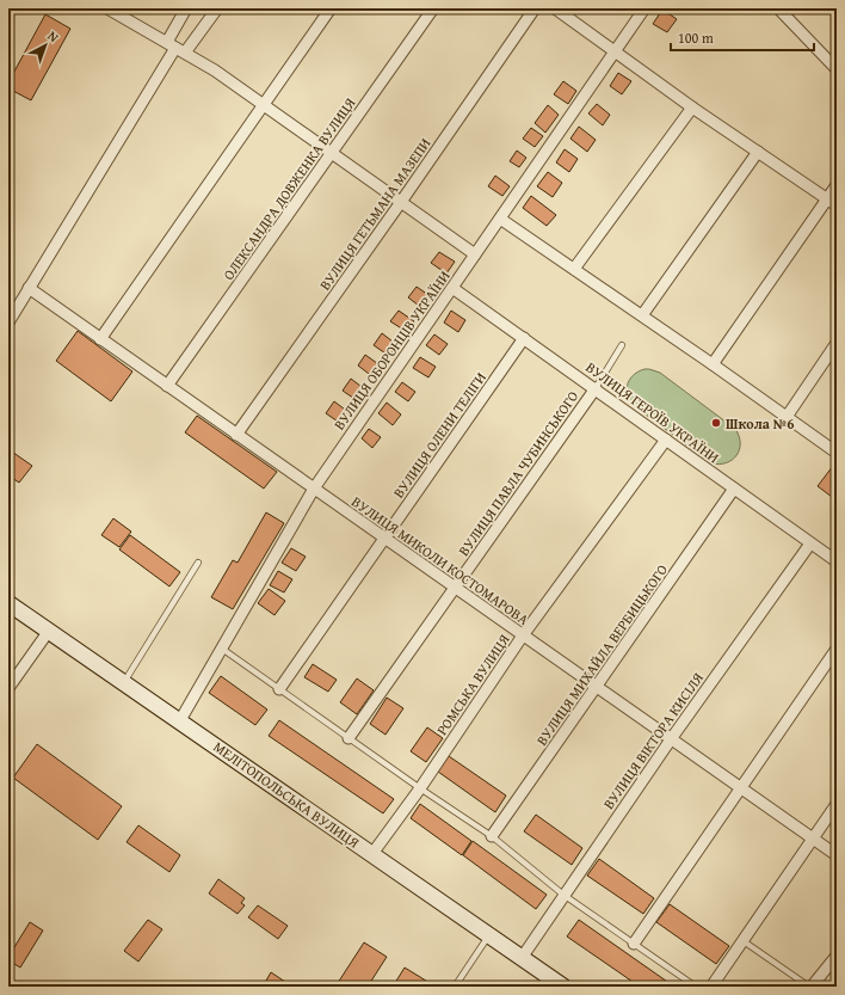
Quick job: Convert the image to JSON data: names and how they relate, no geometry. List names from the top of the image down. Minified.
{"streets":{"main road":["МЕЛІТОПОЛЬСЬКА ВУЛИЦЯ"],"street":["ОЛЕКСАНДРА ДОВЖЕНКА ВУЛИЦЯ","ВУЛИЦЯ ГЕТЬМАНА МАЗЕПИ","ВУЛИЦЯ ОБОРОНЦІВ УКРАЇНИ","ВУЛИЦЯ ГЕРОЇВ УКРАЇНИ","ВУЛИЦЯ ОЛЕНИ ТЕЛІГИ","ВУЛИЦЯ ПАВЛА ЧУБИНСЬКОГО","ВУЛИЦЯ МИКОЛИ КОСТОМАРОВА","ВУЛИЦЯ МИХАЙЛА ВЕРБИЦЬКОГО","РОМСЬКА ВУЛИЦЯ","ВУЛИЦЯ ВІКТОРА КИСІЛЯ"]},"crossings":[["ОЛЕКСАНДРА ДОВЖЕНКА ВУЛИЦЯ","ВУЛИЦЯ МИКОЛИ КОСТОМАРОВА"],["ВУЛИЦЯ ГЕТЬМАНА МАЗЕПИ","ВУЛИЦЯ МИКОЛИ КОСТОМАРОВА"],["ВУЛИЦЯ ОБОРОНЦІВ УКРАЇНИ","ВУЛИЦЯ ГЕРОЇВ УКРАЇНИ"],["ВУЛИЦЯ ОБОРОНЦІВ УКРАЇНИ","ВУЛИЦЯ МИКОЛИ КОСТОМАРОВА"],["ВУЛИЦЯ ОБОРОНЦІВ УКРАЇНИ","МЕЛІТОПОЛЬСЬКА ВУЛИЦЯ"],["ВУЛИЦЯ ГЕРОЇВ УКРАЇНИ","ВУЛИЦЯ ОЛЕНИ ТЕЛІГИ"],["ВУЛИЦЯ ГЕРОЇВ УКРАЇНИ","ВУЛИЦЯ ПАВЛА ЧУБИНСЬКОГО"],["ВУЛИЦЯ ГЕРОЇВ УКРАЇНИ","ВУЛИЦЯ МИХАЙЛА ВЕРБИЦЬКОГО"],["ВУЛИЦЯ ГЕРОЇВ УКРАЇНИ","РОМСЬКА ВУЛИЦЯ"],["ВУЛИЦЯ ГЕРОЇВ УКРАЇНИ","ВУЛИЦЯ ВІКТОРА КИСІЛЯ"],["ВУЛИЦЯ ОЛЕНИ ТЕЛІГИ","ВУЛИЦЯ МИКОЛИ КОСТОМАРОВА"],["ВУЛИЦЯ ПАВЛА ЧУБИНСЬКОГО","ВУЛИЦЯ МИКОЛИ КОСТОМАРОВА"],["ВУЛИЦЯ МИКОЛИ КОСТОМАРОВА","ВУЛИЦЯ МИХАЙЛА ВЕРБИЦЬКОГО"],["ВУЛИЦЯ МИКОЛИ КОСТОМАРОВА","РОМСЬКА ВУЛИЦЯ"],["ВУЛИЦЯ МИКОЛИ КОСТОМАРОВА","ВУЛИЦЯ ВІКТОРА КИСІЛЯ"],["РОМСЬКА ВУЛИЦЯ","МЕЛІТОПОЛЬСЬКА ВУЛИЦЯ"],["ВУЛИЦЯ ВІКТОРА КИСІЛЯ","МЕЛІТОПОЛЬСЬКА ВУЛИЦЯ"]],"places":["Школа №6"],"scale_bar":"100 m","north":"top right"}
